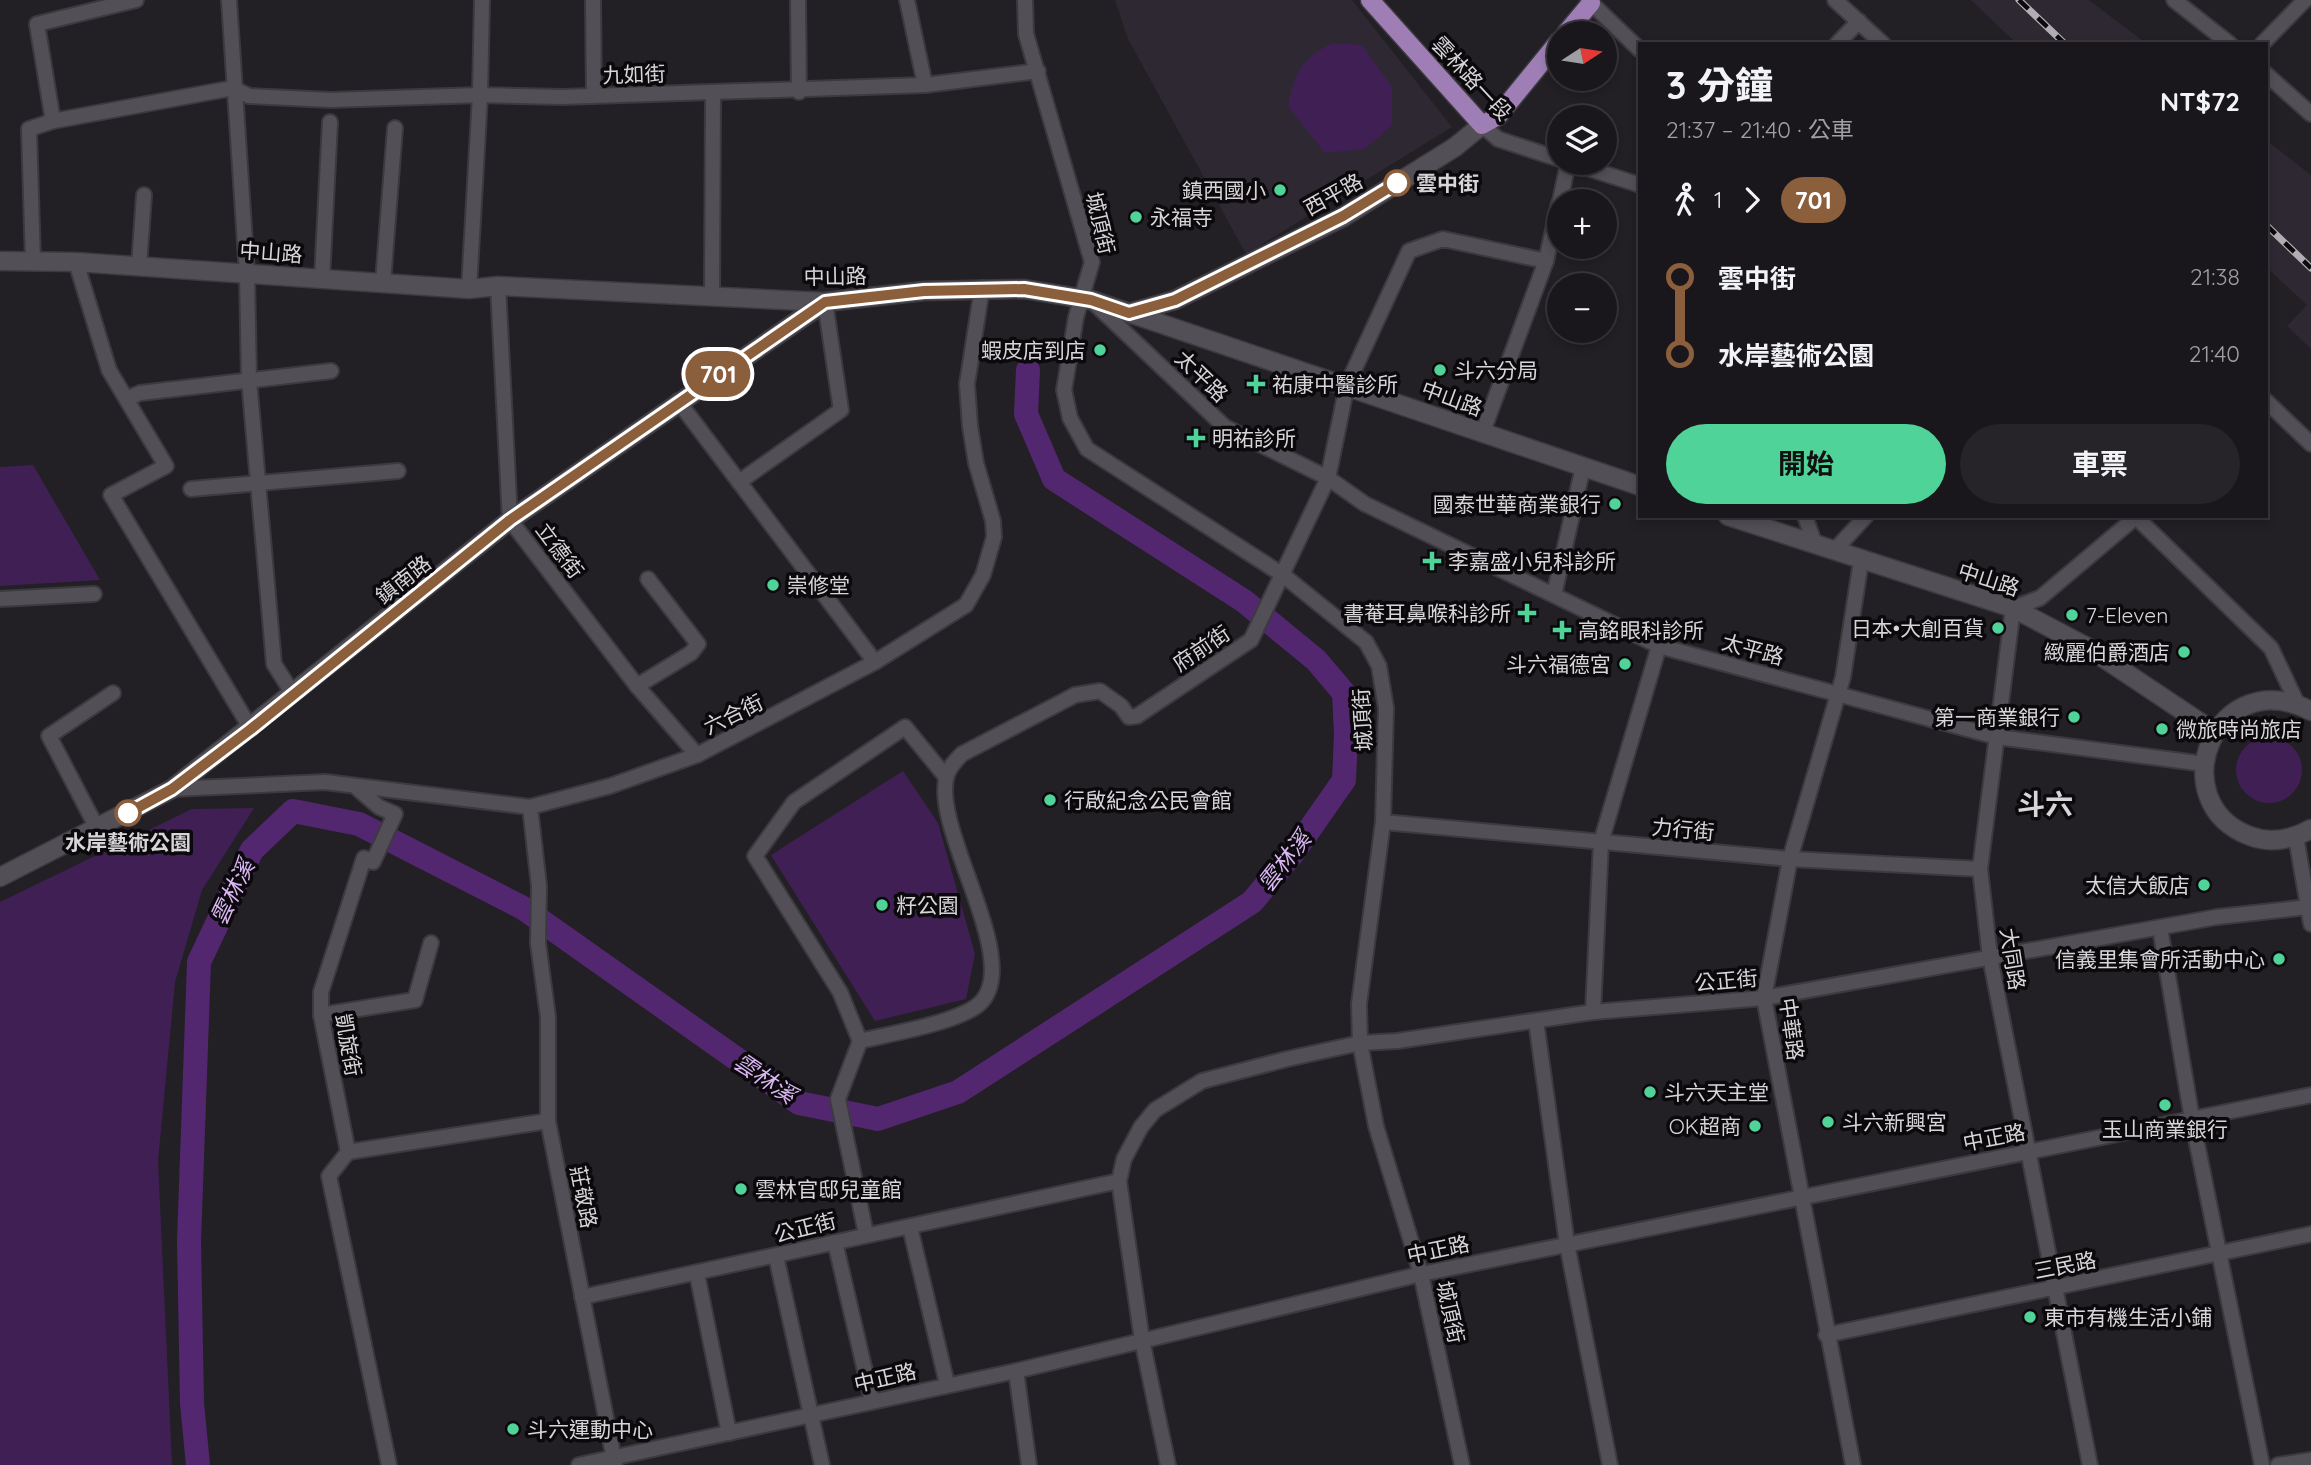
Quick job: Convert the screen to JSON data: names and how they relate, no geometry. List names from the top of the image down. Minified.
{"streets":{"main road":["雲林路一段","西平路"],"street":["九如街","城頂街","中山路","太平路","立德街","鎮南路","府前街","六合街","力行街","大同路","公正街","中華路","凱旋街","中正路","莊敬路","三民路"]},"crossings":[["九如街","城頂街"],["雲林路一段","西平路"],["西平路","中山路"],["城頂街","中山路"],["城頂街","太平路"],["城頂街","府前街"],["城頂街","力行街"],["城頂街","公正街"],["城頂街","中正路"],["中山路","太平路"],["中山路","立德街"],["中山路","鎮南路"],["中山路","府前街"],["中山路","六合街"],["中山路","大同路"],["中山路","中華路"],["太平路","府前街"],["太平路","大同路"],["太平路","中華路"],["立德街","鎮南路"],["立德街","六合街"],["鎮南路","六合街"],["六合街","凱旋街"],["六合街","莊敬路"],["力行街","大同路"],["力行街","中華路"],["大同路","公正街"],["大同路","中正路"],["大同路","三民路"],["公正街","中華路"],["公正街","莊敬路"],["中華路","中正路"],["中華路","三民路"],["中正路","莊敬路"]],"districts":["斗六"],"water":["雲林溪"],"places":{"other":["雲中街","鎮西國小","永福寺","蝦皮店到店","斗六分局","國泰世華商業銀行","崇修堂","7-Eleven","日本•大創百貨","緻麗伯爵酒店","斗六福德宮","第一商業銀行","微旅時尚旅店","行啟紀念公民會館","水岸藝術公園","太信大飯店","籽公園","信義里集會所活動中心","斗六天主堂","玉山商業銀行","斗六新興宮","OK超商","雲林官邸兒童館","東市有機生活小鋪","斗六運動中心"],"health":["祐康中醫診所","明祐診所","李嘉盛小兒科診所","書菴耳鼻喉科診所","高銘眼科診所"]},"lines":["bus line 701"],"north":"right","page":{"on_map":"701","map_buttons":["+","−"],"heading":["3 分鐘","21:37 – 21:40 · 公車","NT$72"],"legs":["1","701"],"list":[{"name":"雲中街","value":"21:38"},{"name":"水岸藝術公園","value":"21:40"}],"buttons":["開始","車票"]}}
